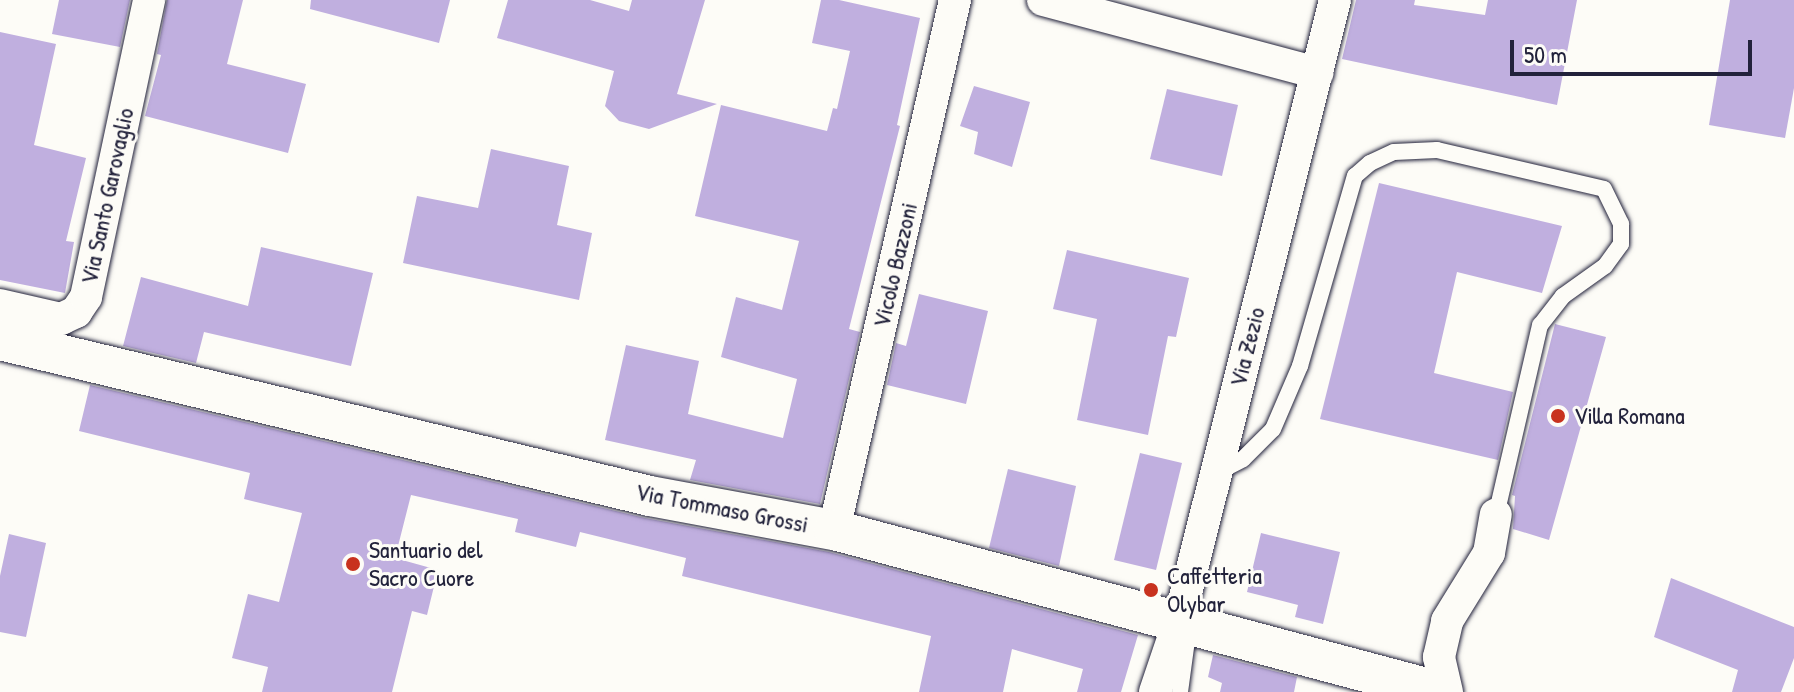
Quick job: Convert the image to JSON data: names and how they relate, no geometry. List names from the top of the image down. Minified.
{"streets":{"street":["Via Santo Garovaglio","Vicolo Bazzoni","Via Zezio","Via Tommaso Grossi"]},"crossings":[["Vicolo Bazzoni","Via Tommaso Grossi"],["Via Zezio","Via Tommaso Grossi"]],"places":["Villa Romana","Santuario del Sacro Cuore","Caffetteria Olybar"],"scale_bar":"50 m"}
